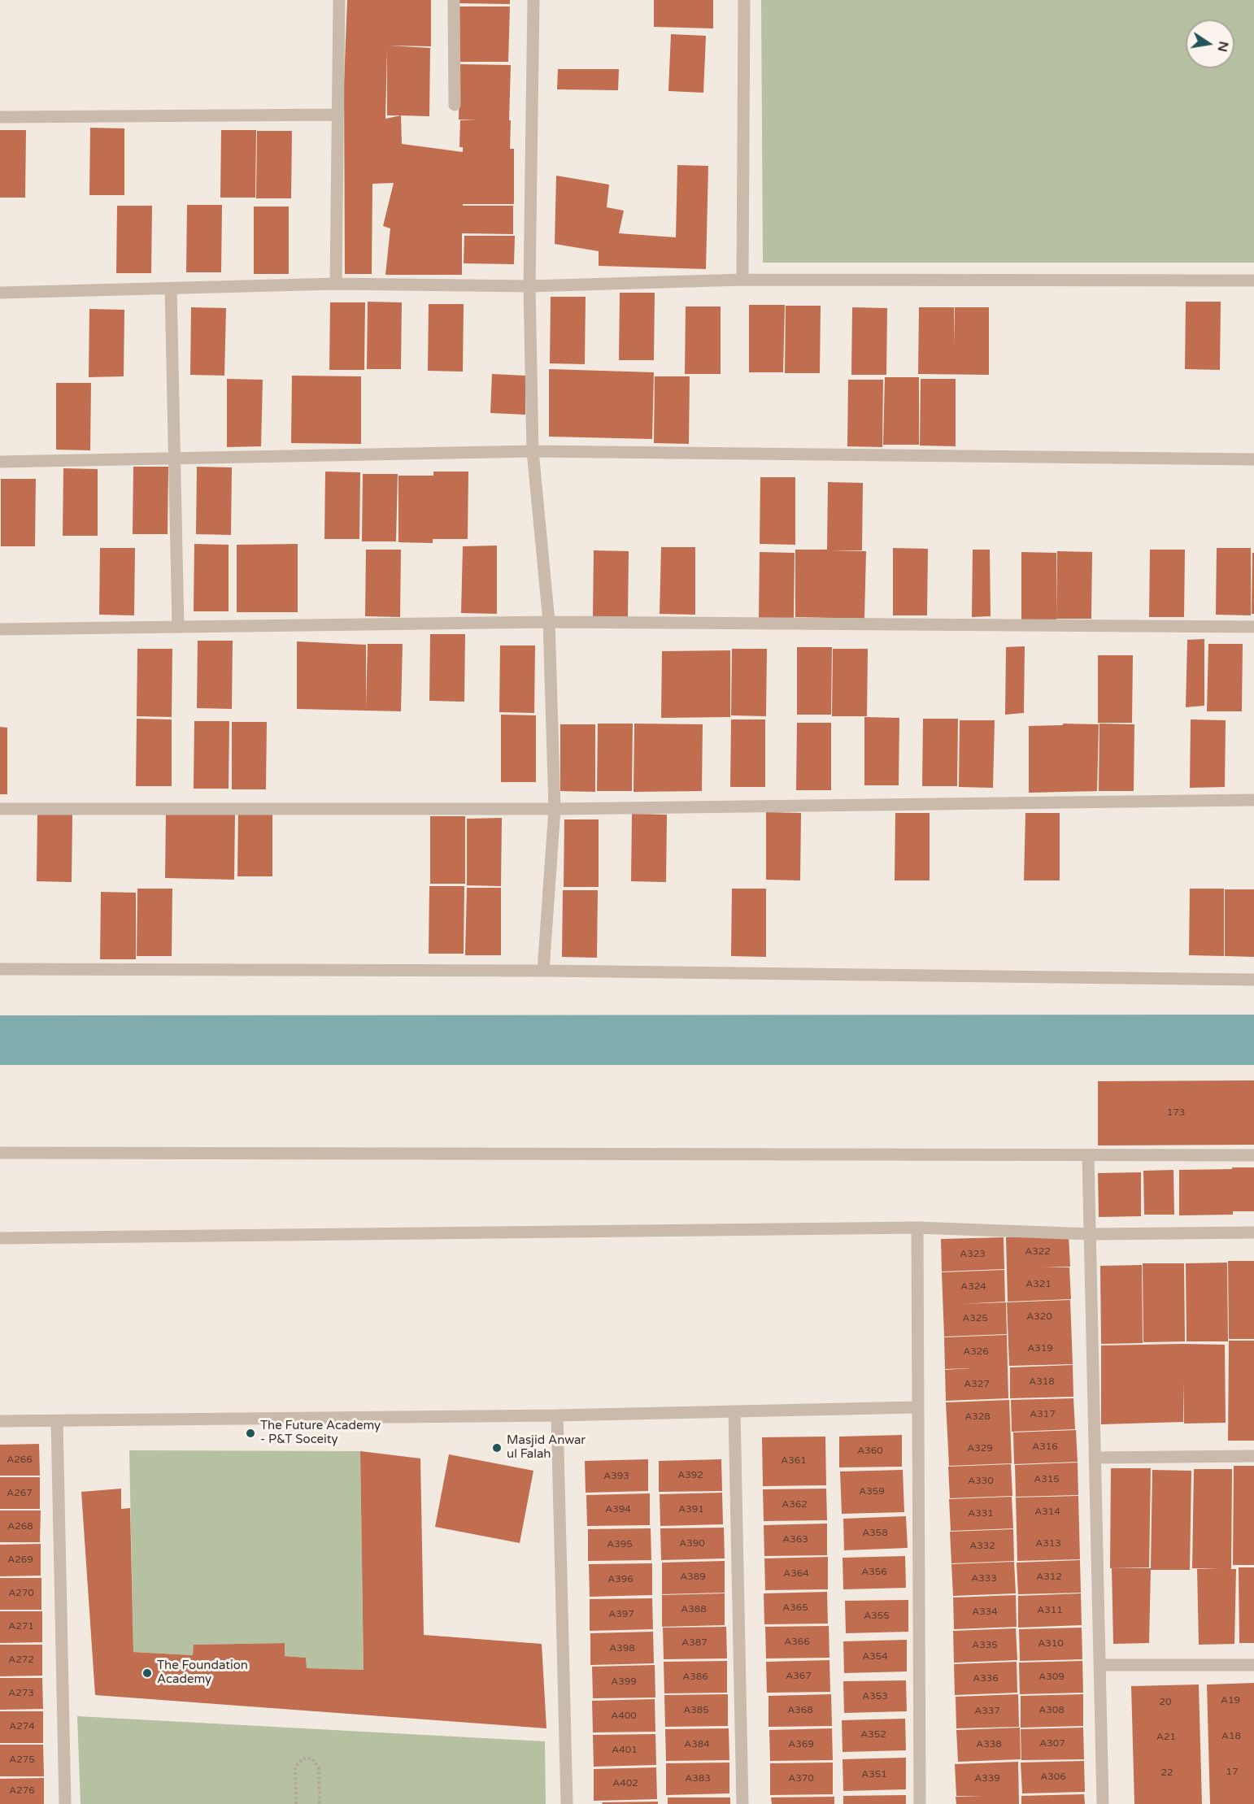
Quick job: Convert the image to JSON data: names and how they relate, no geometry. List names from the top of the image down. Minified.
{"places":["The Future Academy - P&T Soceity","Masjid Anwar ul Falah","The Foundation Academy"],"house_numbers":["173","A322","A323","A321","A324","A320","A325","A319","A326","A318","A327","A317","A328","A316","A329","A360","A266","A361","A392","A393","A315","A330","A359","A267","A362","A394","A391","A314","A331","A268","A358","A363","A390","A313","A395","A332","A269","A356","A364","A389","A312","A333","A396","A270","A365","A388","A311","A334","A397","A355","A271","A366","A387","A310","A335","A398","A354","A272","A367","A386","A309","A336","A399","A273","A353","A19","20","A385","A368","A308","A337","A400","A274","A352","A18","A21","A307","A384","A369","A338","A401","A275","17","22","A351","A306","A383","A370","A339","A402","A276"],"north":"right"}
